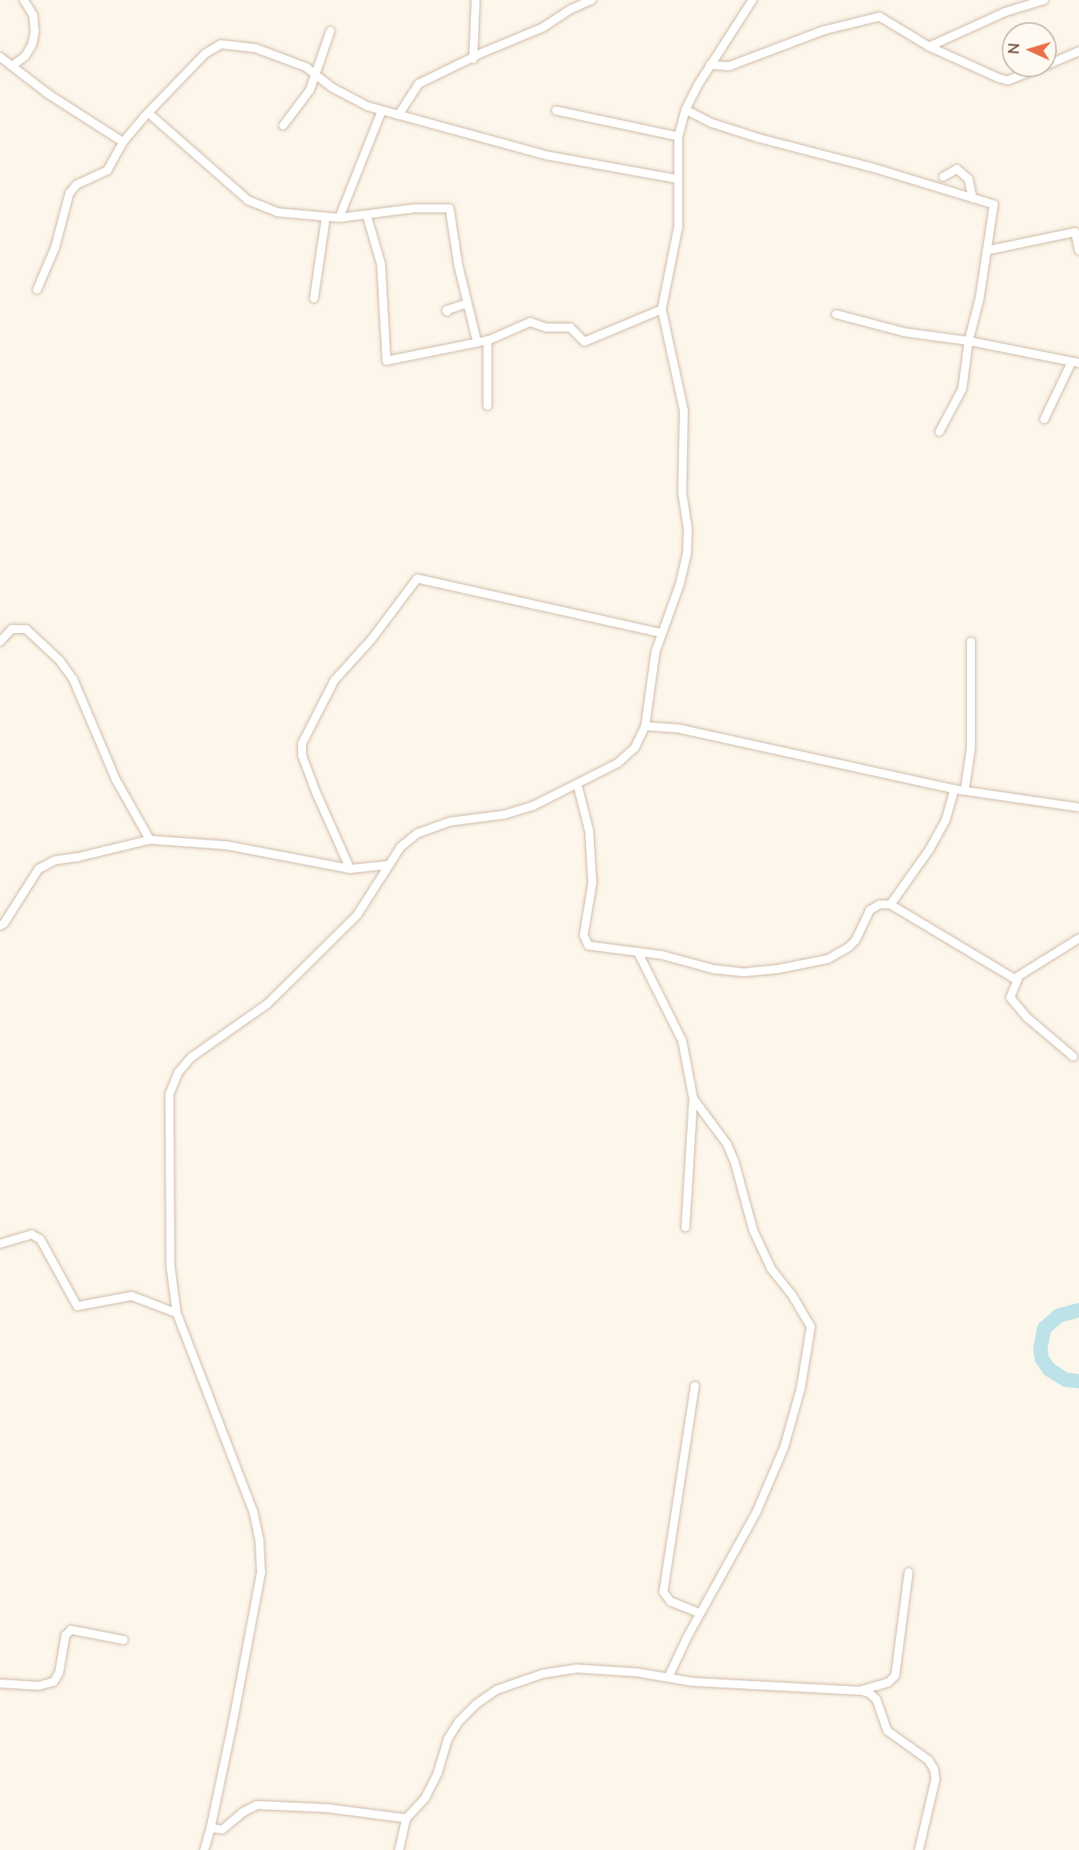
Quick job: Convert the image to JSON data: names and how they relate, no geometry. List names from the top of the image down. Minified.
{"north":"left"}
